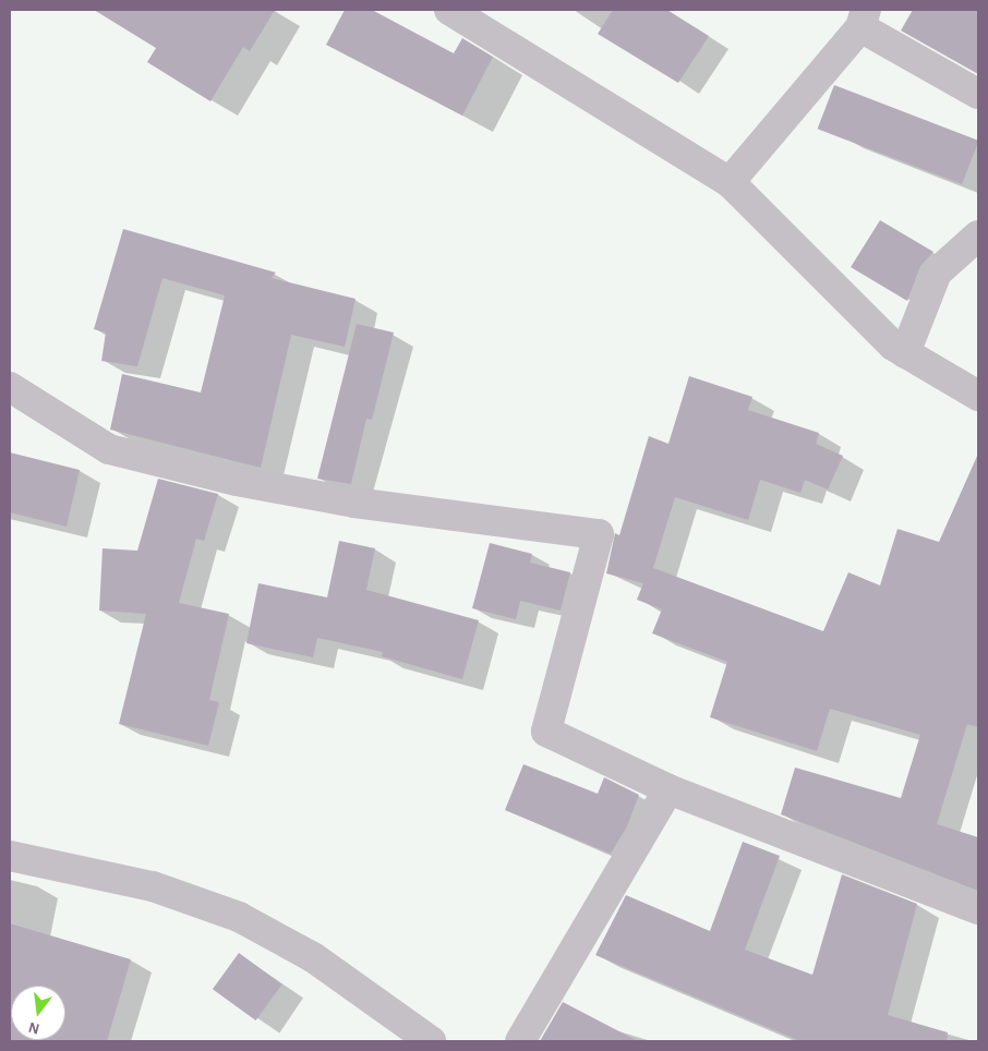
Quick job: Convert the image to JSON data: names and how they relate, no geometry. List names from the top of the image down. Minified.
{"north":"bottom"}
